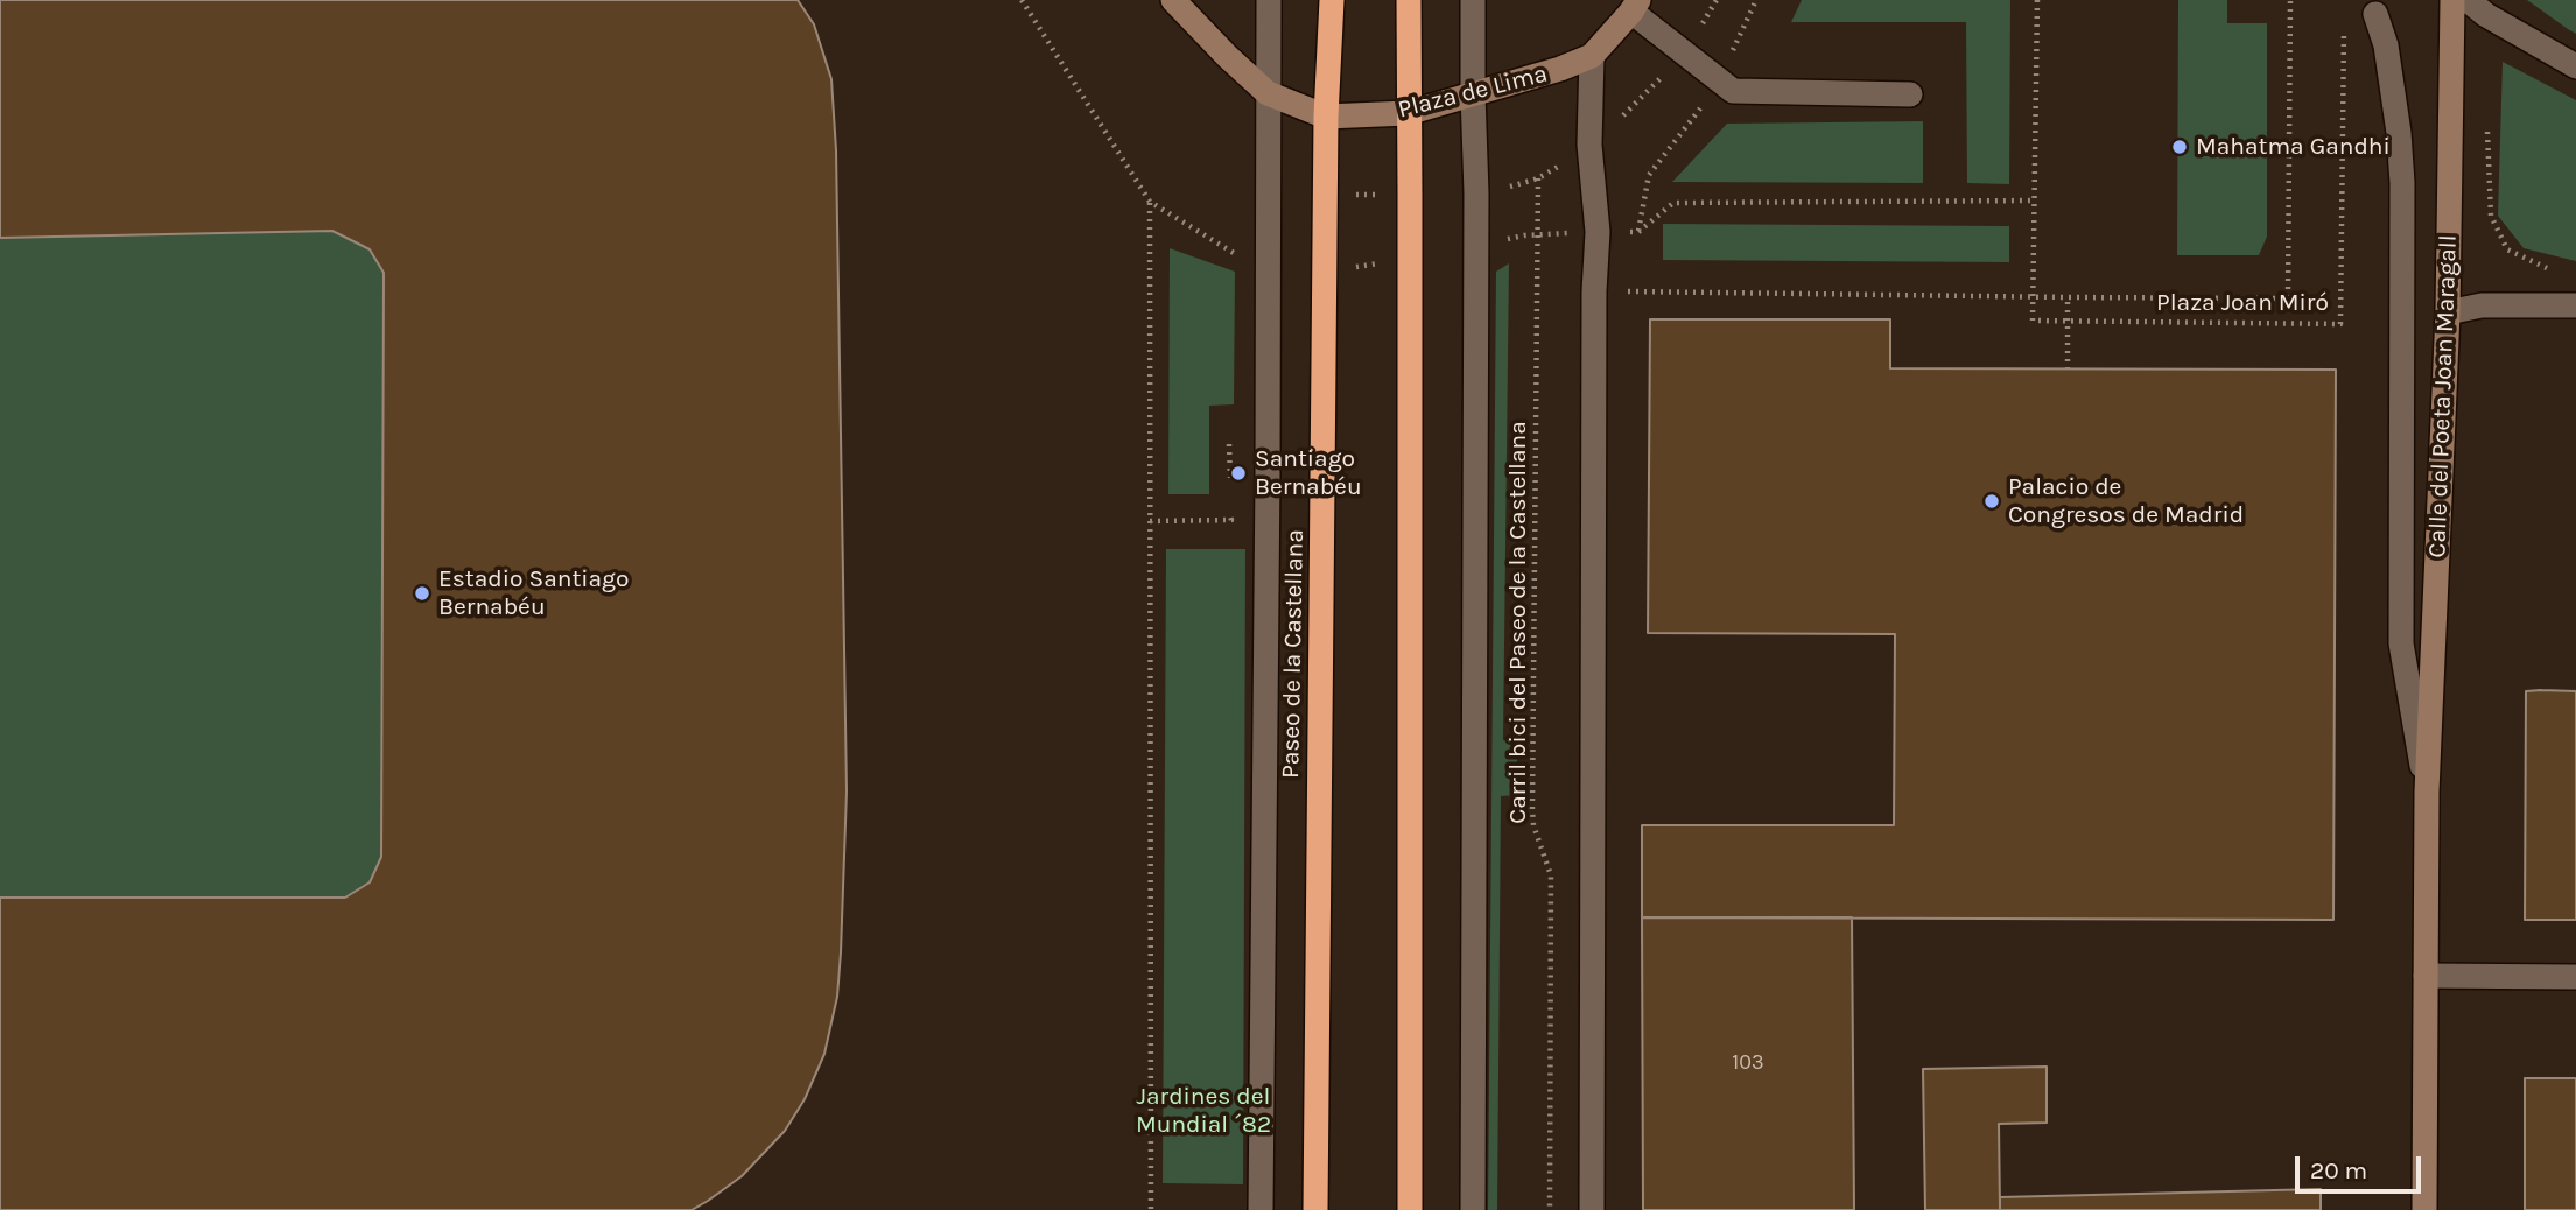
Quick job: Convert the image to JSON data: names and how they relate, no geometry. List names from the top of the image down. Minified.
{"streets":{"highway":["Paseo de la Castellana"],"street":["Plaza de Lima","Calle del Poeta Joan Maragall"],"path":["Plaza Joan Miró","Carril bici del Paseo de la Castellana"]},"crossings":[["Plaza de Lima","Paseo de la Castellana"]],"parks":["Jardines del Mundial ´82"],"places":["Mahatma Gandhi","Santiago Bernabéu","Palacio de Congresos de Madrid","Estadio Santiago Bernabéu"],"house_numbers":["103"],"scale_bar":"20 m"}
